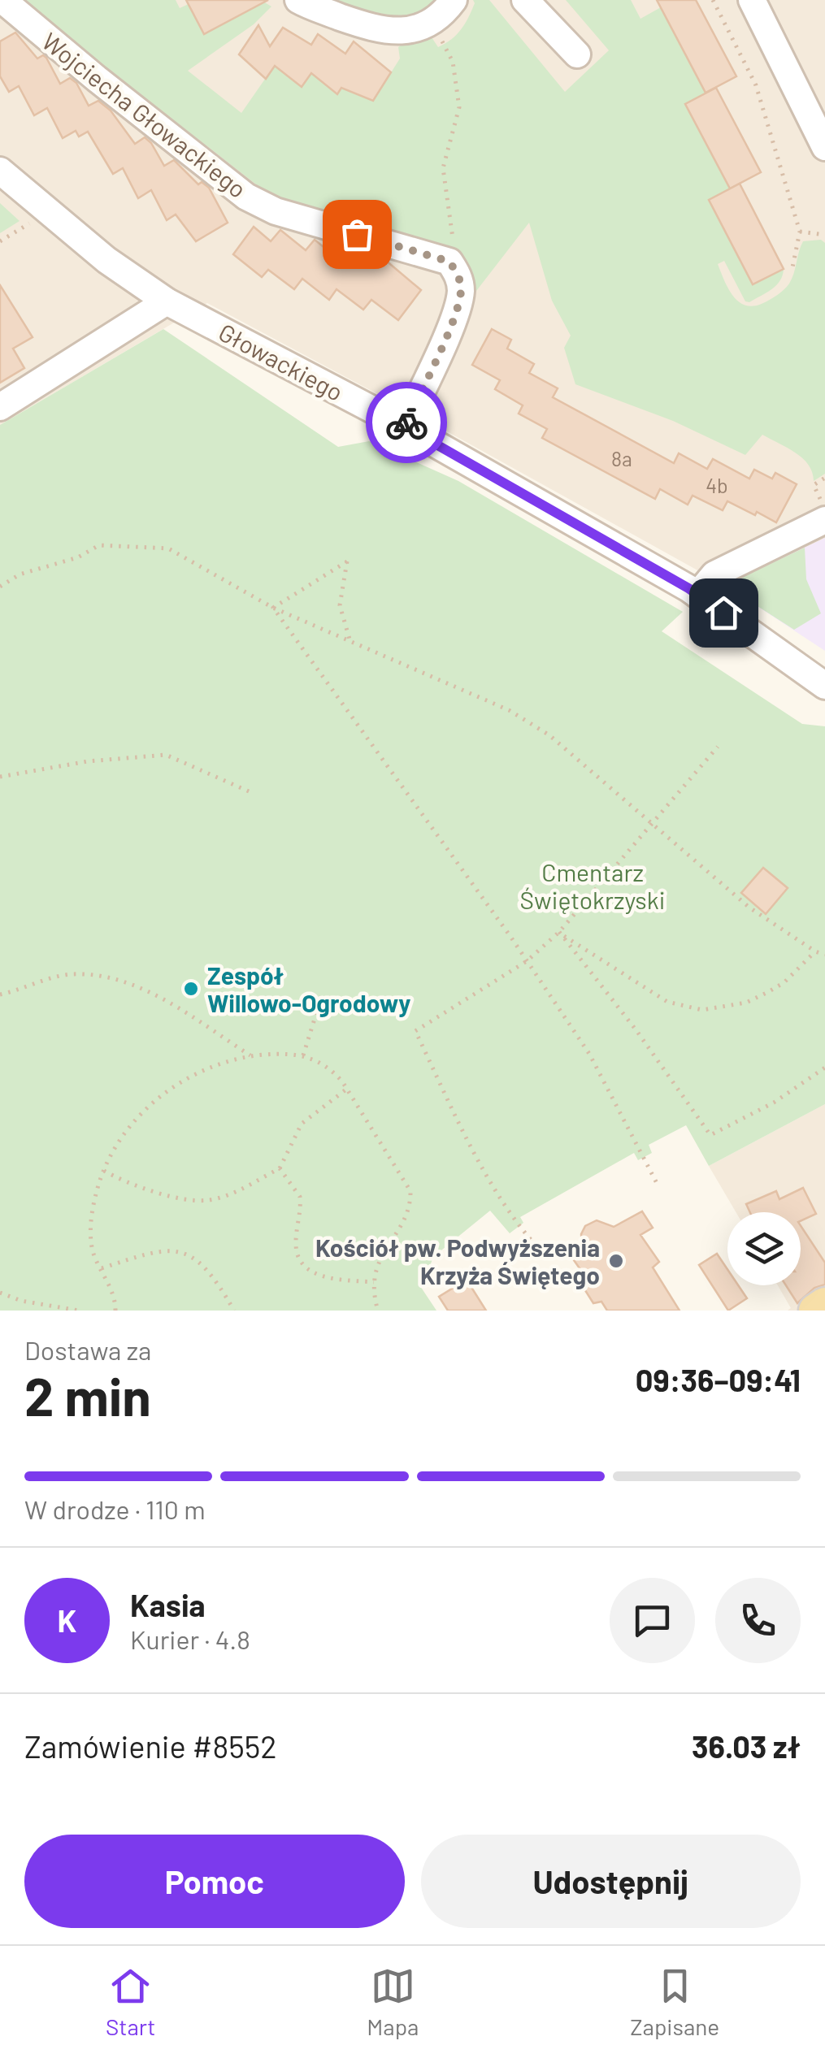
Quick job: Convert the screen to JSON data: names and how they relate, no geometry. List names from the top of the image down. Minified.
{"streets":{"street":["Wojciecha Głowackiego","Głowackiego"]},"parks":["Cmentarz Świętokrzyski"],"places":["Zespół Willowo-Ogrodowy","Kościół pw. Podwyższenia Krzyża Świętego"],"house_numbers":["8a","4b"],"page":{"heading":["2 min","Dostawa za","09:36–09:41"],"panel":["Kasia","Kurier · 4.8","Zamówienie #8552","36.03 zł"],"bar":"W drodze · 110 m","round":"K","buttons":["Pomoc","Udostępnij"],"tabs":["Start","Mapa","Zapisane"]}}
